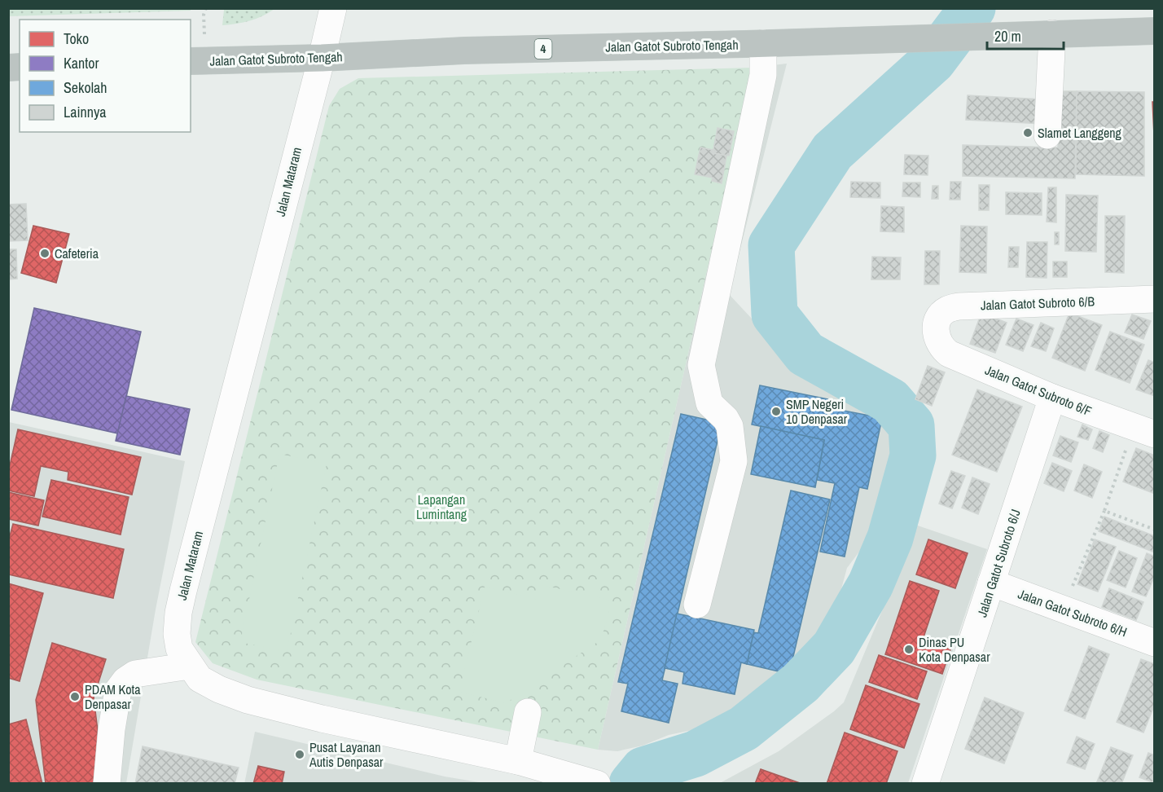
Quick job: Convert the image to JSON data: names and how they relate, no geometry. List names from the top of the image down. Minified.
{"streets":{"highway":["Jalan Gatot Subroto Tengah","4"],"street":["Jalan Mataram","Jalan Gatot Subroto 6/B","Jalan Gatot Subroto 6/F","Jalan Gatot Subroto 6/J","Jalan Gatot Subroto 6/H"]},"crossings":[["Jalan Gatot Subroto Tengah","Jalan Mataram"],["Jalan Gatot Subroto 6/B","Jalan Gatot Subroto 6/F"],["Jalan Gatot Subroto 6/F","Jalan Gatot Subroto 6/J"],["Jalan Gatot Subroto 6/J","Jalan Gatot Subroto 6/H"]],"parks":["Lapangan Lumintang"],"places":["Slamet Langgeng","Cafeteria","SMP Negeri 10 Denpasar","Dinas PU Kota Denpasar","PDAM Kota Denpasar","Pusat Layanan Autis Denpasar"],"legend":["Toko","Kantor","Sekolah","Lainnya"],"scale_bar":"20 m"}
